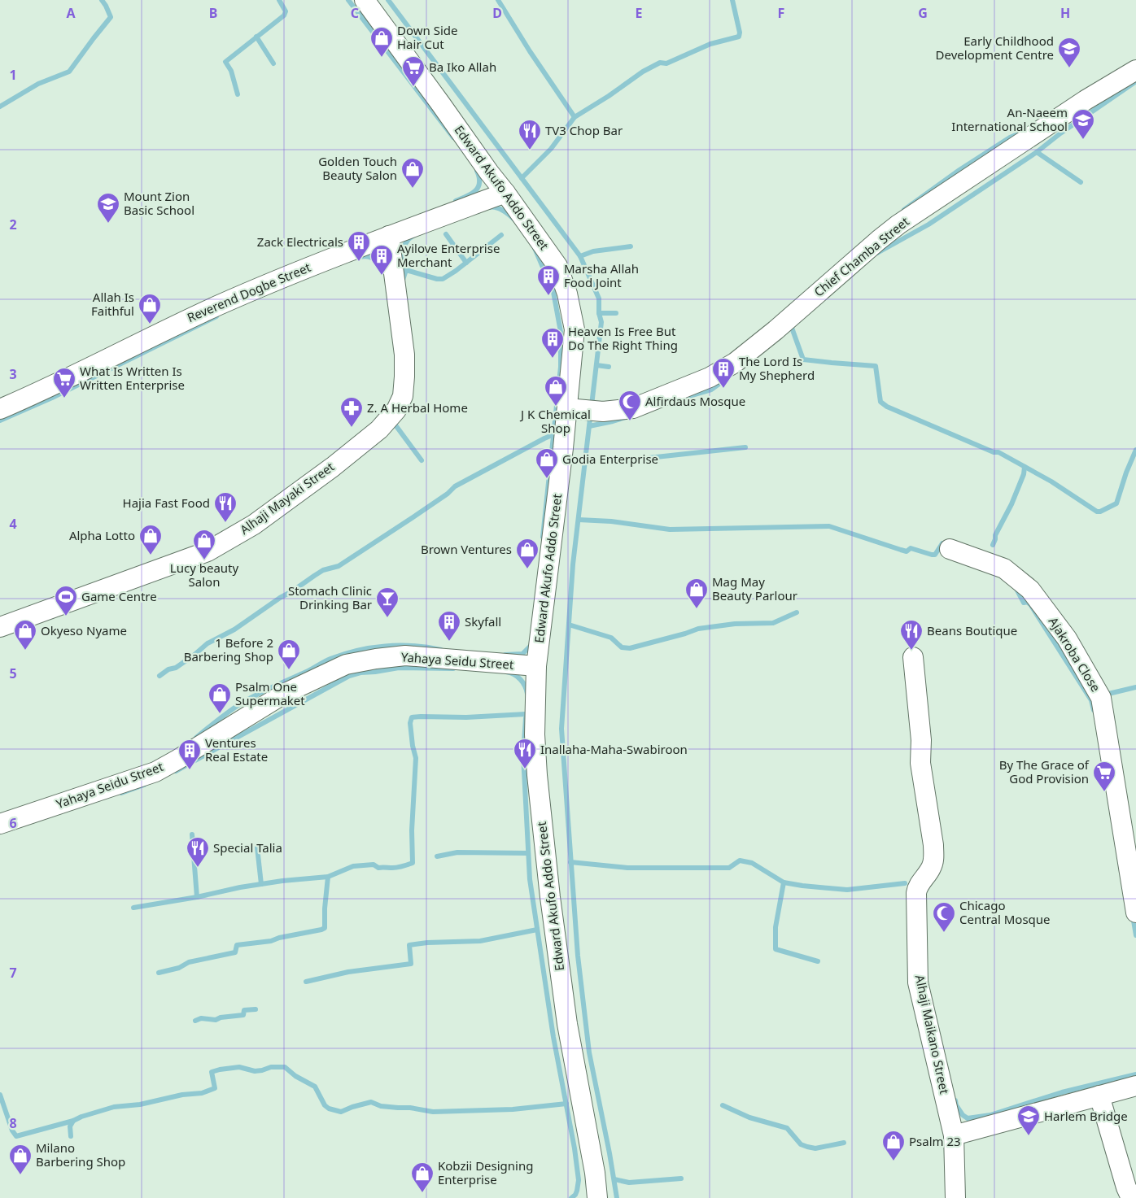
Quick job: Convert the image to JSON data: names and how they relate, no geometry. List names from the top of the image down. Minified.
{"streets":{"street":["Edward Akufo Addo Street","Chief Chamba Street","Reverend Dogbe Street","Alhaji Mayaki Street","Ajakroba Close","Yahaya Seidu Street","Alhaji Maikano Street"]},"crossings":[["Edward Akufo Addo Street","Chief Chamba Street"],["Edward Akufo Addo Street","Reverend Dogbe Street"],["Edward Akufo Addo Street","Yahaya Seidu Street"],["Reverend Dogbe Street","Alhaji Mayaki Street"]],"places":{"shop":["Down Side Hair Cut","Golden Touch Beauty Salon","Allah Is Faithful","J K Chemical Shop","Godia Enterprise","Alpha Lotto","Lucy beauty Salon","Brown Ventures","Mag May Beauty Parlour","Okyeso Nyame","1 Before 2 Barbering Shop","Psalm One Supermaket","Psalm 23","Milano Barbering Shop","Kobzii Designing Enterprise"],"school or university":["Early Childhood Development Centre","An-Naeem International School","Mount Zion Basic School","Harlem Bridge"],"supermarket":["Ba Iko Allah","What Is Written Is Written Enterprise","By The Grace of God Provision"],"restaurant":["TV3 Chop Bar","Hajia Fast Food","Beans Boutique","Inallaha-Maha-Swabiroon","Special Talia"],"building":["Zack Electricals","Ayilove Enterprise Merchant","Marsha Allah Food Joint","Heaven Is Free But Do The Right Thing","The Lord Is My Shepherd","Skyfall","Ventures Real Estate"],"mosque":["Alfirdaus Mosque","Chicago Central Mosque"],"pharmacy":["Z. A Herbal Home"],"sports":["Game Centre"],"bar":["Stomach Clinic Drinking Bar"]},"grid":{"columns":["A","B","C","D","E","F","G","H"],"rows":["1","2","3","4","5","6","7","8"]}}
